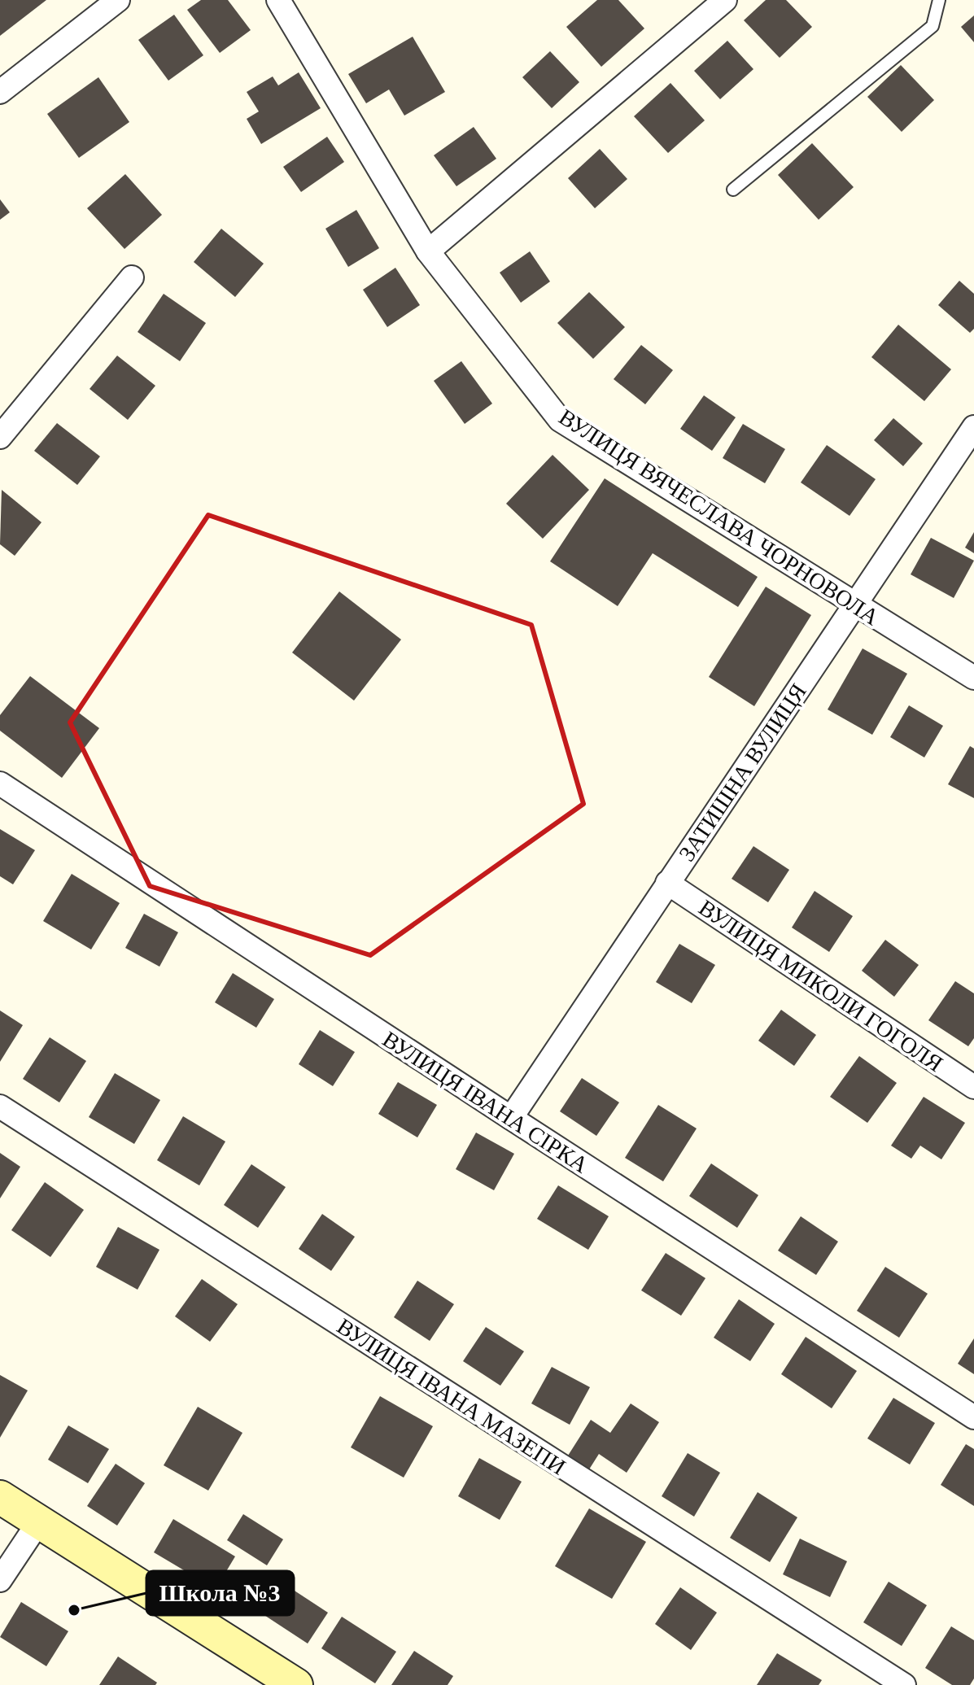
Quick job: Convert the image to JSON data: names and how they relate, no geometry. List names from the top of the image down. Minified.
{"streets":{"street":["ВУЛИЦЯ ВЯЧЕСЛАВА ЧОРНОВОЛА","ЗАТИШНА ВУЛИЦЯ","ВУЛИЦЯ МИКОЛИ ГОГОЛЯ","ВУЛИЦЯ ІВАНА СІРКА","ВУЛИЦЯ ІВАНА МАЗЕПИ"]},"crossings":[["ВУЛИЦЯ ВЯЧЕСЛАВА ЧОРНОВОЛА","ЗАТИШНА ВУЛИЦЯ"],["ЗАТИШНА ВУЛИЦЯ","ВУЛИЦЯ МИКОЛИ ГОГОЛЯ"],["ЗАТИШНА ВУЛИЦЯ","ВУЛИЦЯ ІВАНА СІРКА"]],"places":["Школа №3"]}
